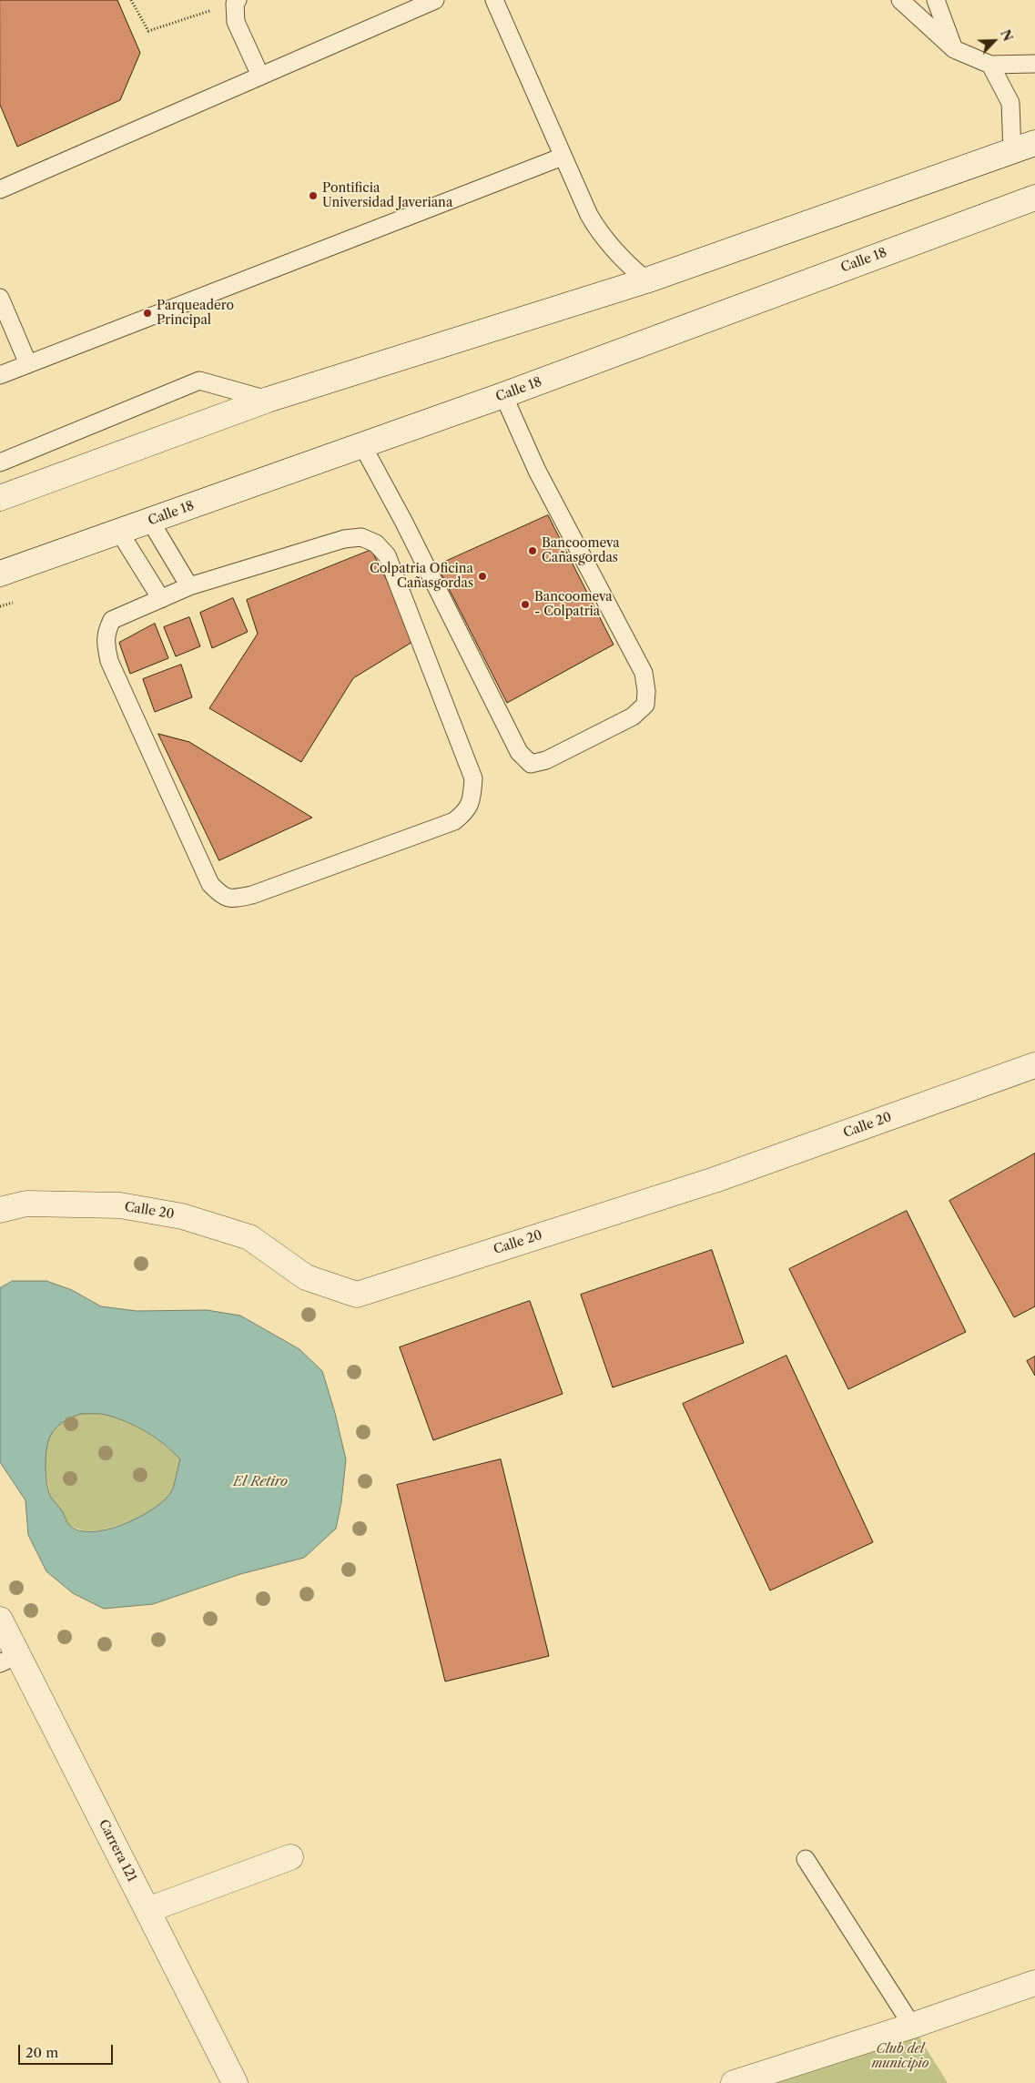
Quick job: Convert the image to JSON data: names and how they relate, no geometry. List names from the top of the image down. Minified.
{"streets":{"main road":["Calle 18","Calle 20","Carrera 121"]},"water":["El Retiro"],"parks":["Club del municipio"],"places":["Pontificia Universidad Javeriana","Parqueadero Principal","Bancoomeva Cañasgordas","Colpatria Oficina Cañasgordas","Bancoomeva - Colpatria"],"scale_bar":"20 m","north":"top right"}
